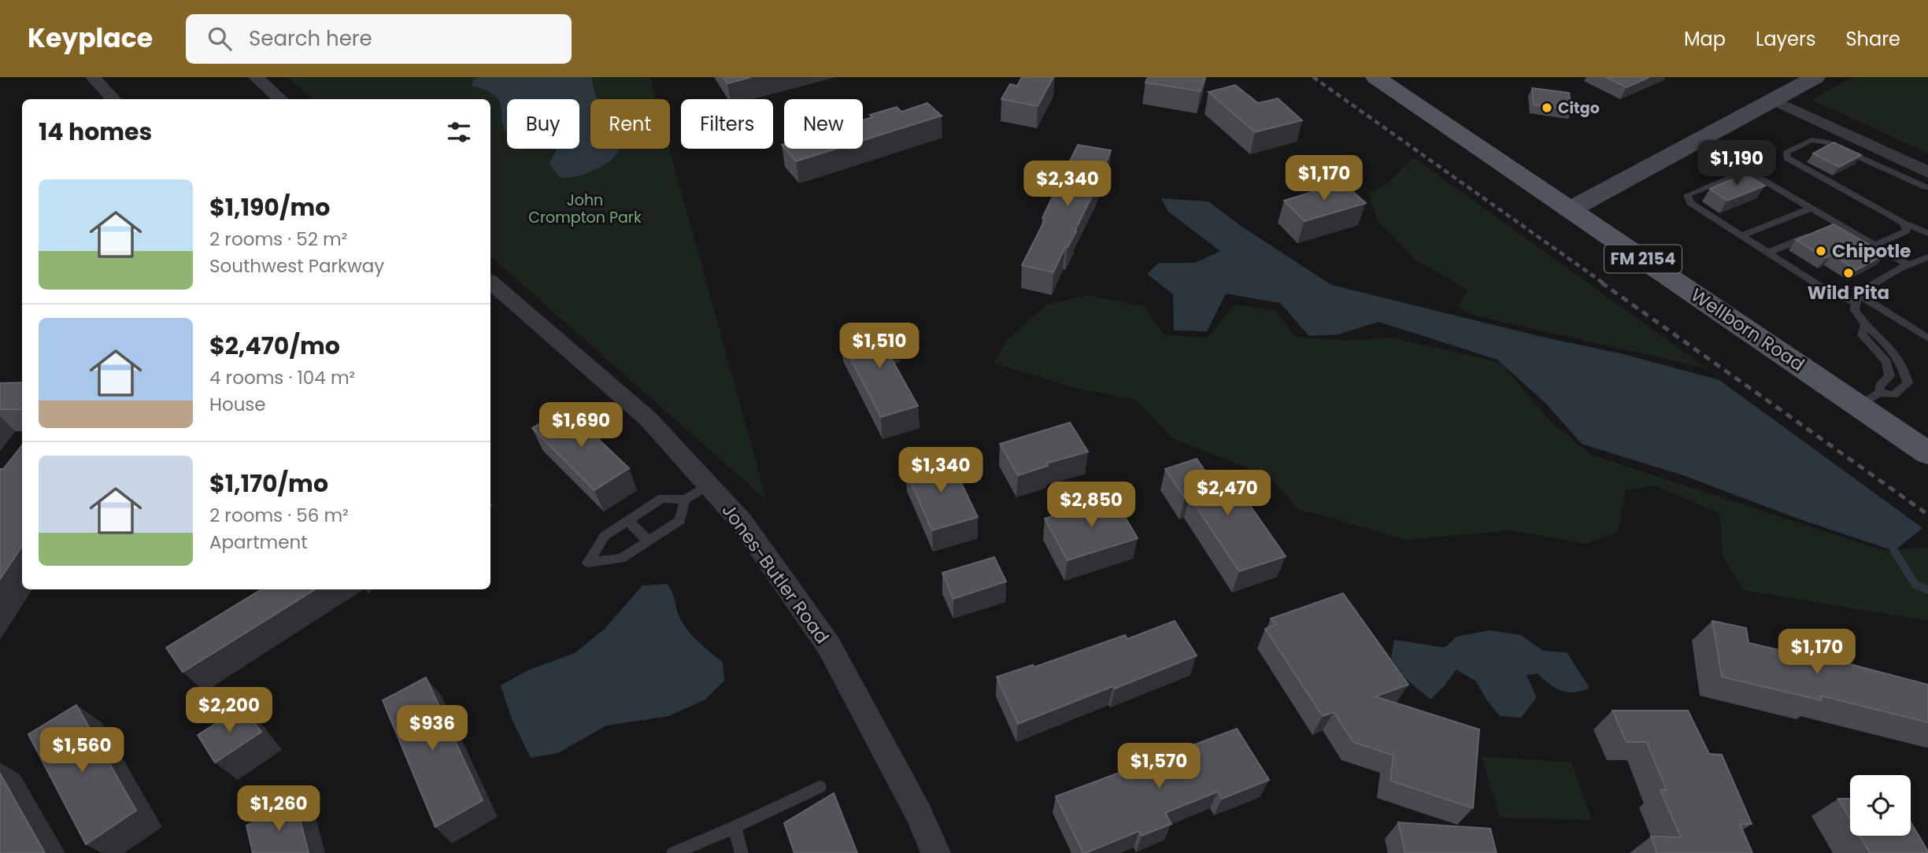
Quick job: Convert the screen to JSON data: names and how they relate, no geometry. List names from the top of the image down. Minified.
{"streets":{"main road":["FM 2154","Wellborn Road"],"street":["Jones-Butler Road"]},"parks":["John Crompton Park"],"places":["Citgo","Chipotle","Wild Pita"],"page":{"header":"Keyplace","search":"Search here","nav":["Map","Layers","Share"],"chip":["Buy","Rent","Filters","New"],"heading":"14 homes","price":["$1,190","$1,170","$2,340","$1,510","$1,690","$1,340","$2,470","$2,850","$1,170","$2,200","$936","$1,560","$1,570","$1,260"],"list":[{"name":"$1,190/mo","note":"2 rooms · 52 m² · Southwest Parkway"},{"name":"$2,470/mo","note":"4 rooms · 104 m² · House"},{"name":"$1,170/mo","note":"2 rooms · 56 m² · Apartment"}]}}
